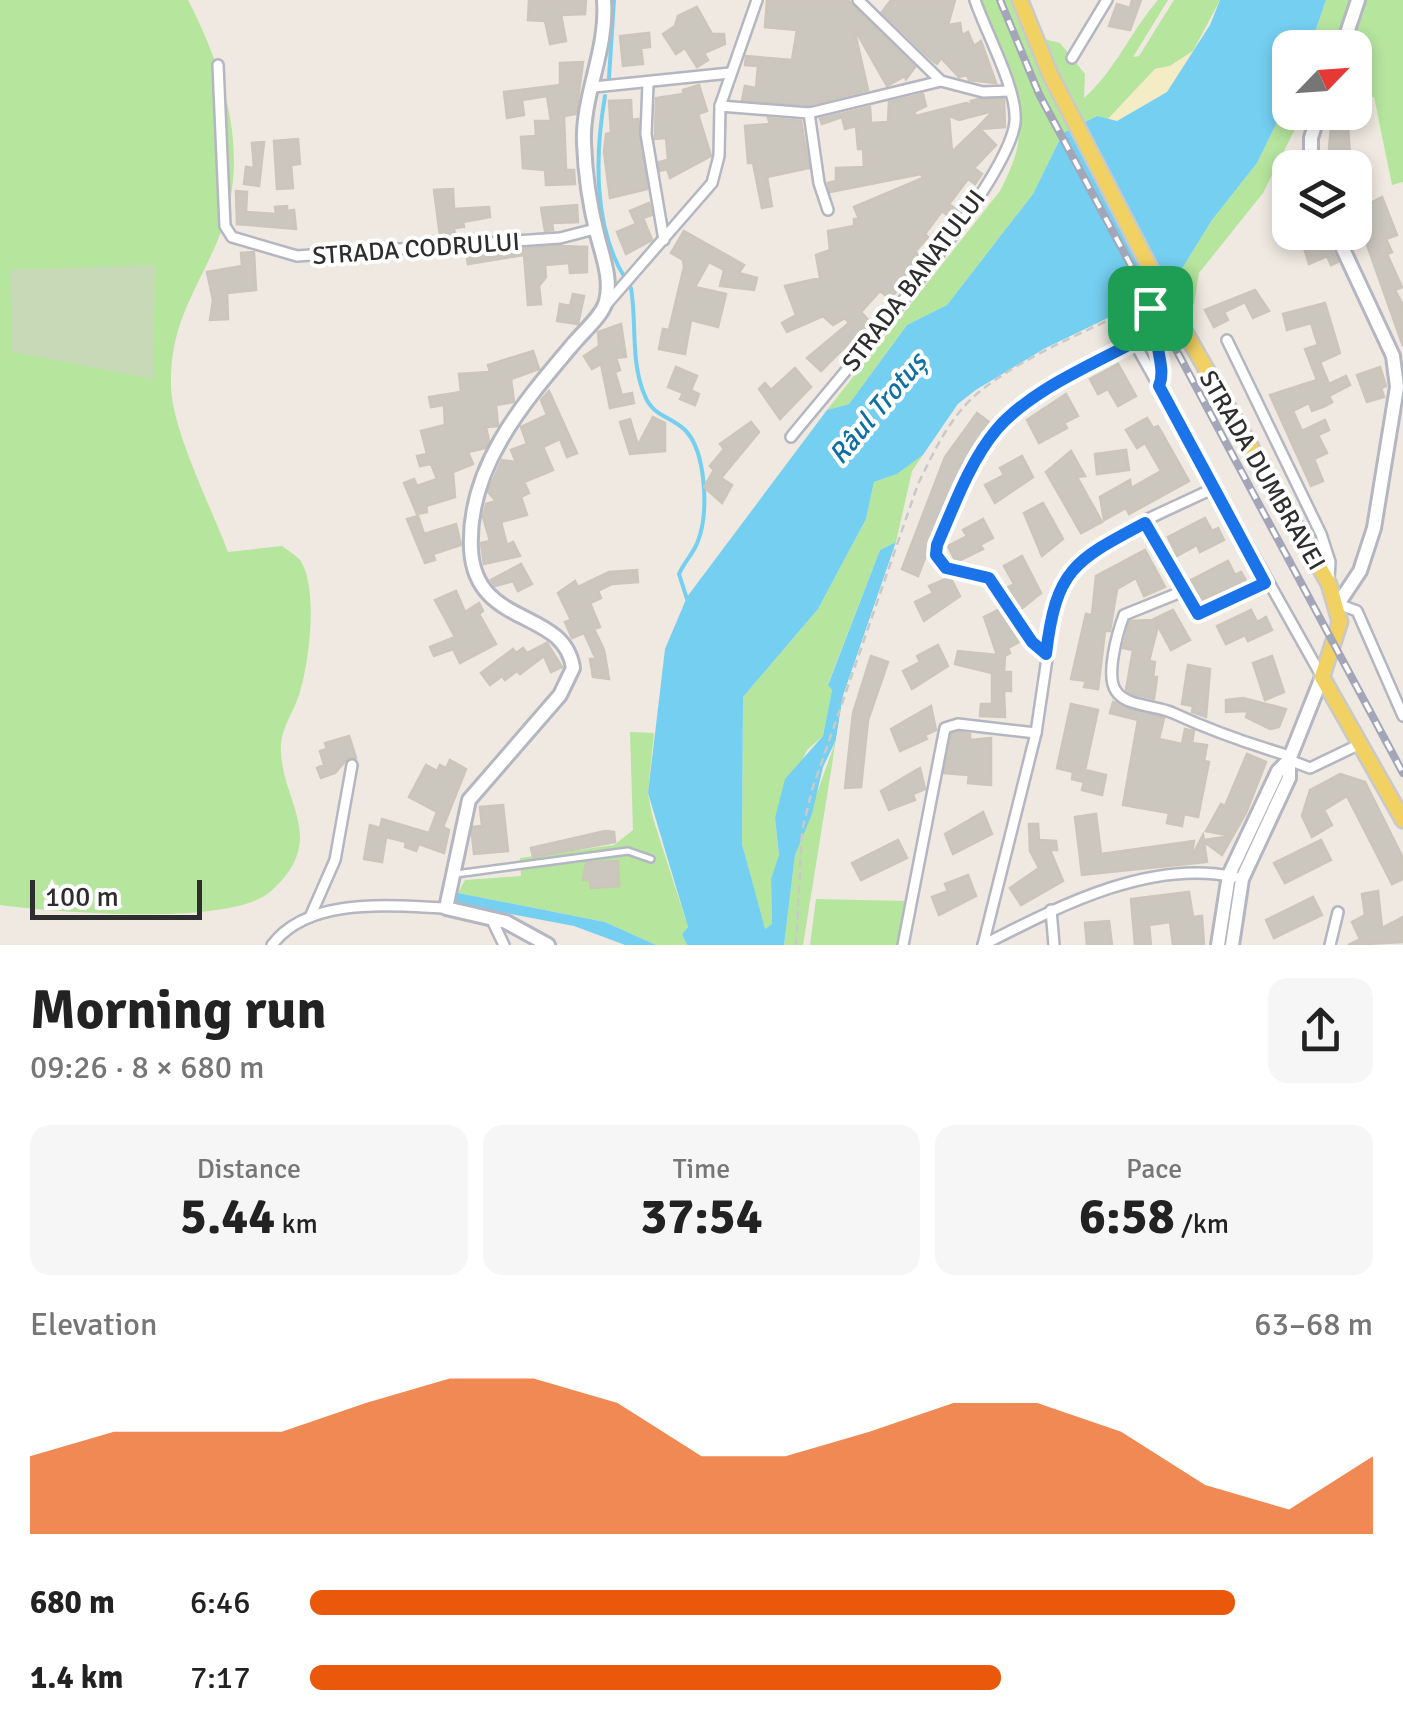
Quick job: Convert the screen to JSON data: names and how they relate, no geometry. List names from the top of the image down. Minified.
{"streets":{"main road":["STRADA DUMBRAVEI"],"street":["STRADA CODRULUI","STRADA BANATULUI"]},"water":["Râul Trotuș"],"scale_bar":"100 m","north":"top right","page":{"scale":"100 m","heading":["Morning run","09:26 · 8 × 680 m"],"stats":[["Distance","5.44 km"],["Time","37:54"],["Pace","6:58 /km"]],"chart":["Elevation","63–68 m"],"list":[{"name":"680 m","note":"6:46"},{"name":"1.4 km","note":"7:17"}]}}
